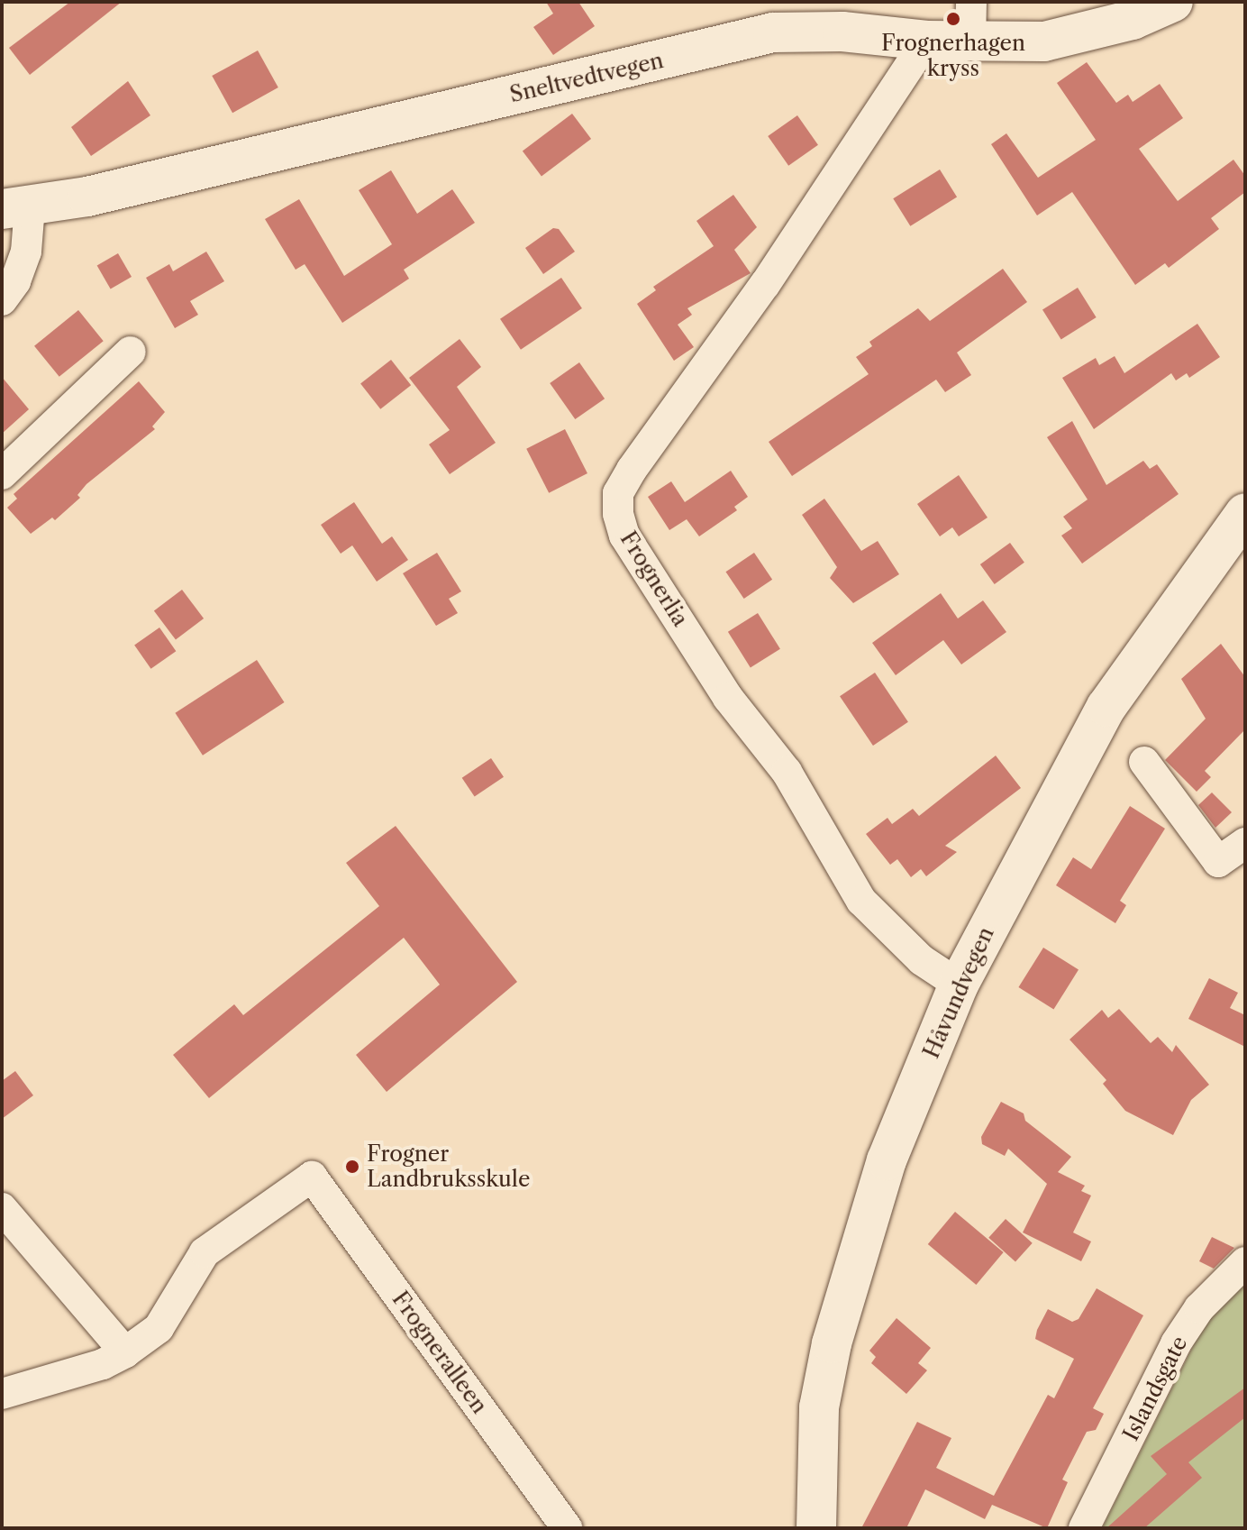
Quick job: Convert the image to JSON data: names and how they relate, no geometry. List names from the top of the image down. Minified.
{"streets":{"main road":["Sneltvedtvegen","Håvundvegen"],"street":["Frognerlia","Frogneralleen","Islandsgate"]},"crossings":[["Sneltvedtvegen","Frognerlia"],["Frognerlia","Håvundvegen"]],"places":["Frognerhagen kryss","Frogner Landbruksskule"]}
